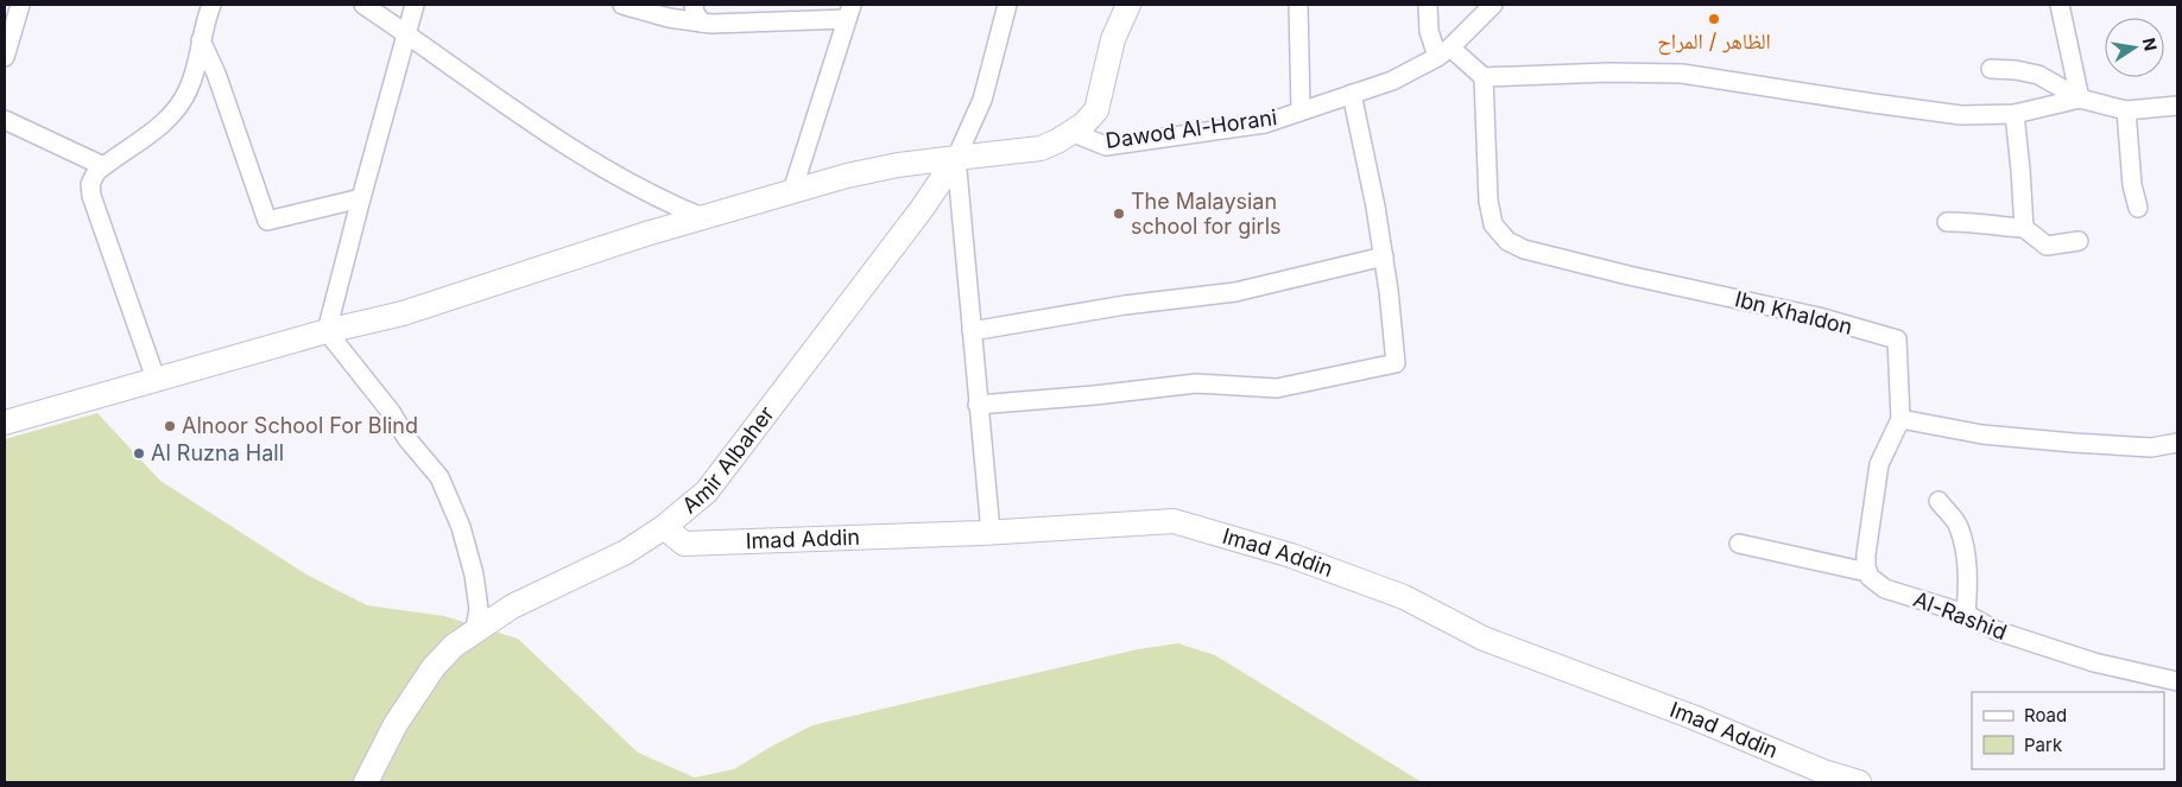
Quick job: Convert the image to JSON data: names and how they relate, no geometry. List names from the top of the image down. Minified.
{"streets":{"street":["Dawod Al-Horani","Ibn Khaldon","Amir Albaher","Imad Addin","Al-Rashid"]},"crossings":[["Amir Albaher","Imad Addin"]],"places":["الظاهر / المراح","The Malaysian school for girls","Alnoor School For Blind","Al Ruzna Hall"],"legend":["Road","Park"],"north":"right"}
